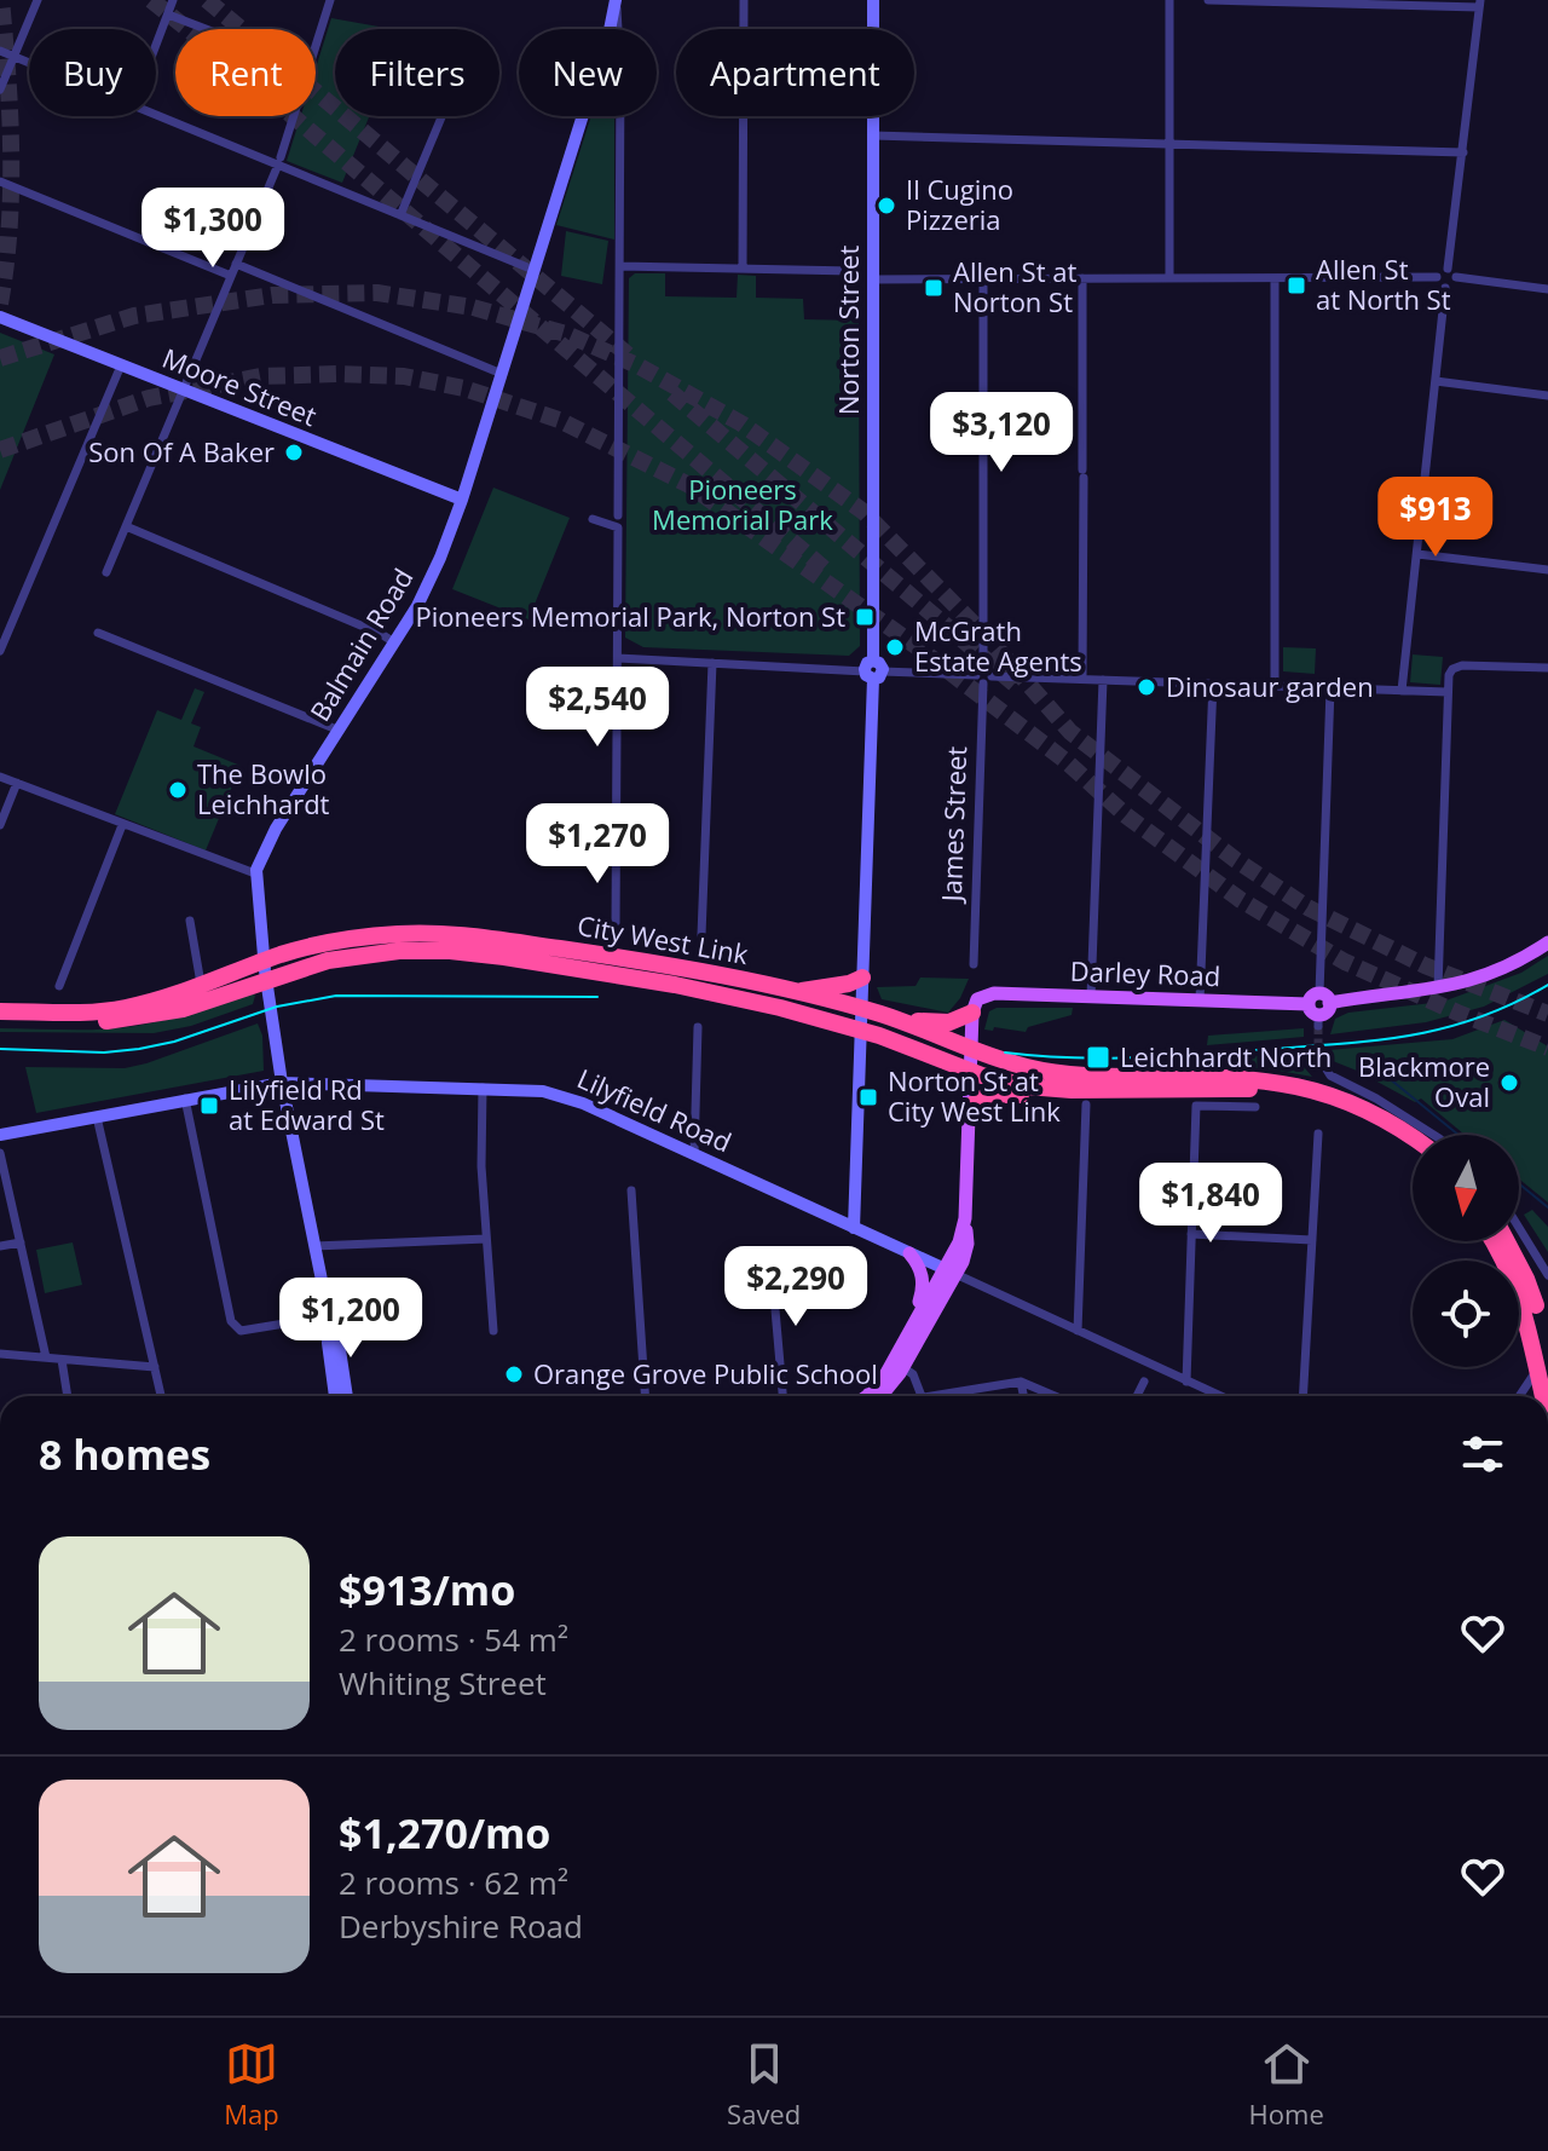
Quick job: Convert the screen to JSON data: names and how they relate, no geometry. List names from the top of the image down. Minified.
{"streets":{"highway":["City West Link"],"main road":["Norton Street","Moore Street","Balmain Road","Darley Road","Lilyfield Road"],"street":["James Street"]},"crossings":[["Norton Street","City West Link"],["Norton Street","Lilyfield Road"],["Moore Street","Balmain Road"]],"parks":["Pioneers Memorial Park"],"places":{"other":["Il Cugino Pizzeria","Son Of A Baker","McGrath Estate Agents","Dinosaur garden","The Bowlo Leichhardt","Blackmore Oval","Orange Grove Public School"],"transit":["Allen St at North St","Allen St at Norton St","Pioneers Memorial Park, Norton St","Leichhardt North","Norton St at City West Link","Lilyfield Rd at Edward St"]},"north":"bottom","page":{"chip":["Buy","Rent","Filters","New","Apartment"],"price":["$1,300","$3,120","$913","$2,540","$1,270","$1,840","$2,290","$1,200"],"heading":"8 homes","list":[{"name":"$913/mo","note":"2 rooms · 54 m² · Whiting Street"},{"name":"$1,270/mo","note":"2 rooms · 62 m² · Derbyshire Road"}],"tabs":["Map","Saved","Home"]}}
